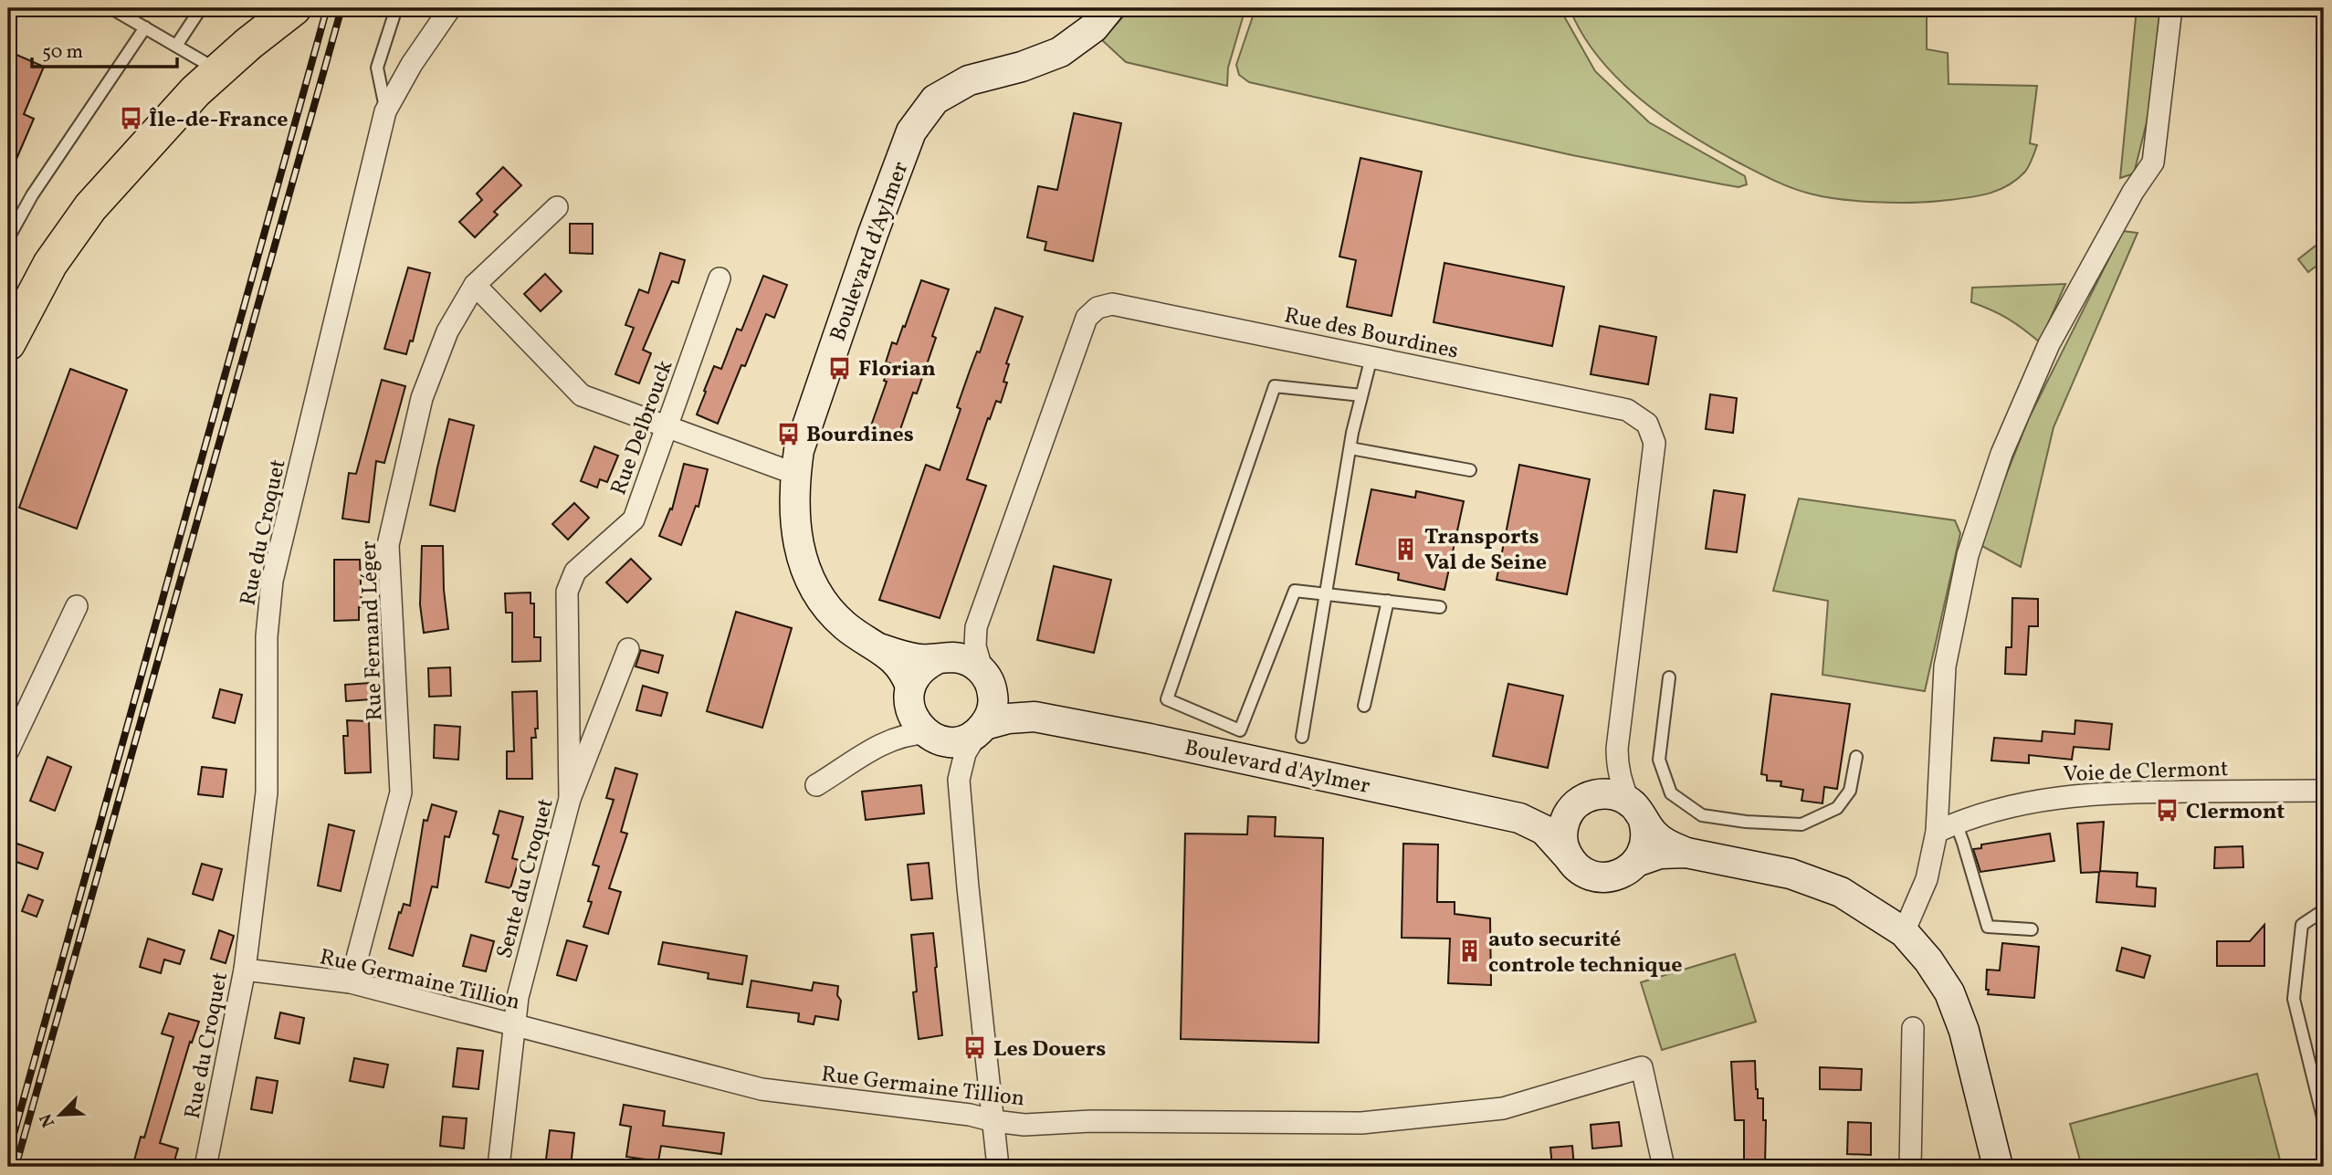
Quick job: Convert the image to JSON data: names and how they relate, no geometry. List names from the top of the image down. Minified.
{"streets":{"street":["Boulevard d'Aylmer","Rue des Bourdines","Rue Delbrouck","Rue du Croquet","Rue Fernand Léger","Voie de Clermont","Sente du Croquet","Rue Germaine Tillion"]},"crossings":[["Boulevard d'Aylmer","Rue des Bourdines"],["Rue Delbrouck","Sente du Croquet"],["Rue du Croquet","Rue Germaine Tillion"],["Rue Fernand Léger","Rue Germaine Tillion"],["Sente du Croquet","Rue Germaine Tillion"]],"places":{"bus stop":["Île-de-France","Florian","Bourdines","Clermont","Les Douers"],"building":["Transports Val de Seine","auto securité controle technique"]},"scale_bar":"50 m","north":"bottom left"}
